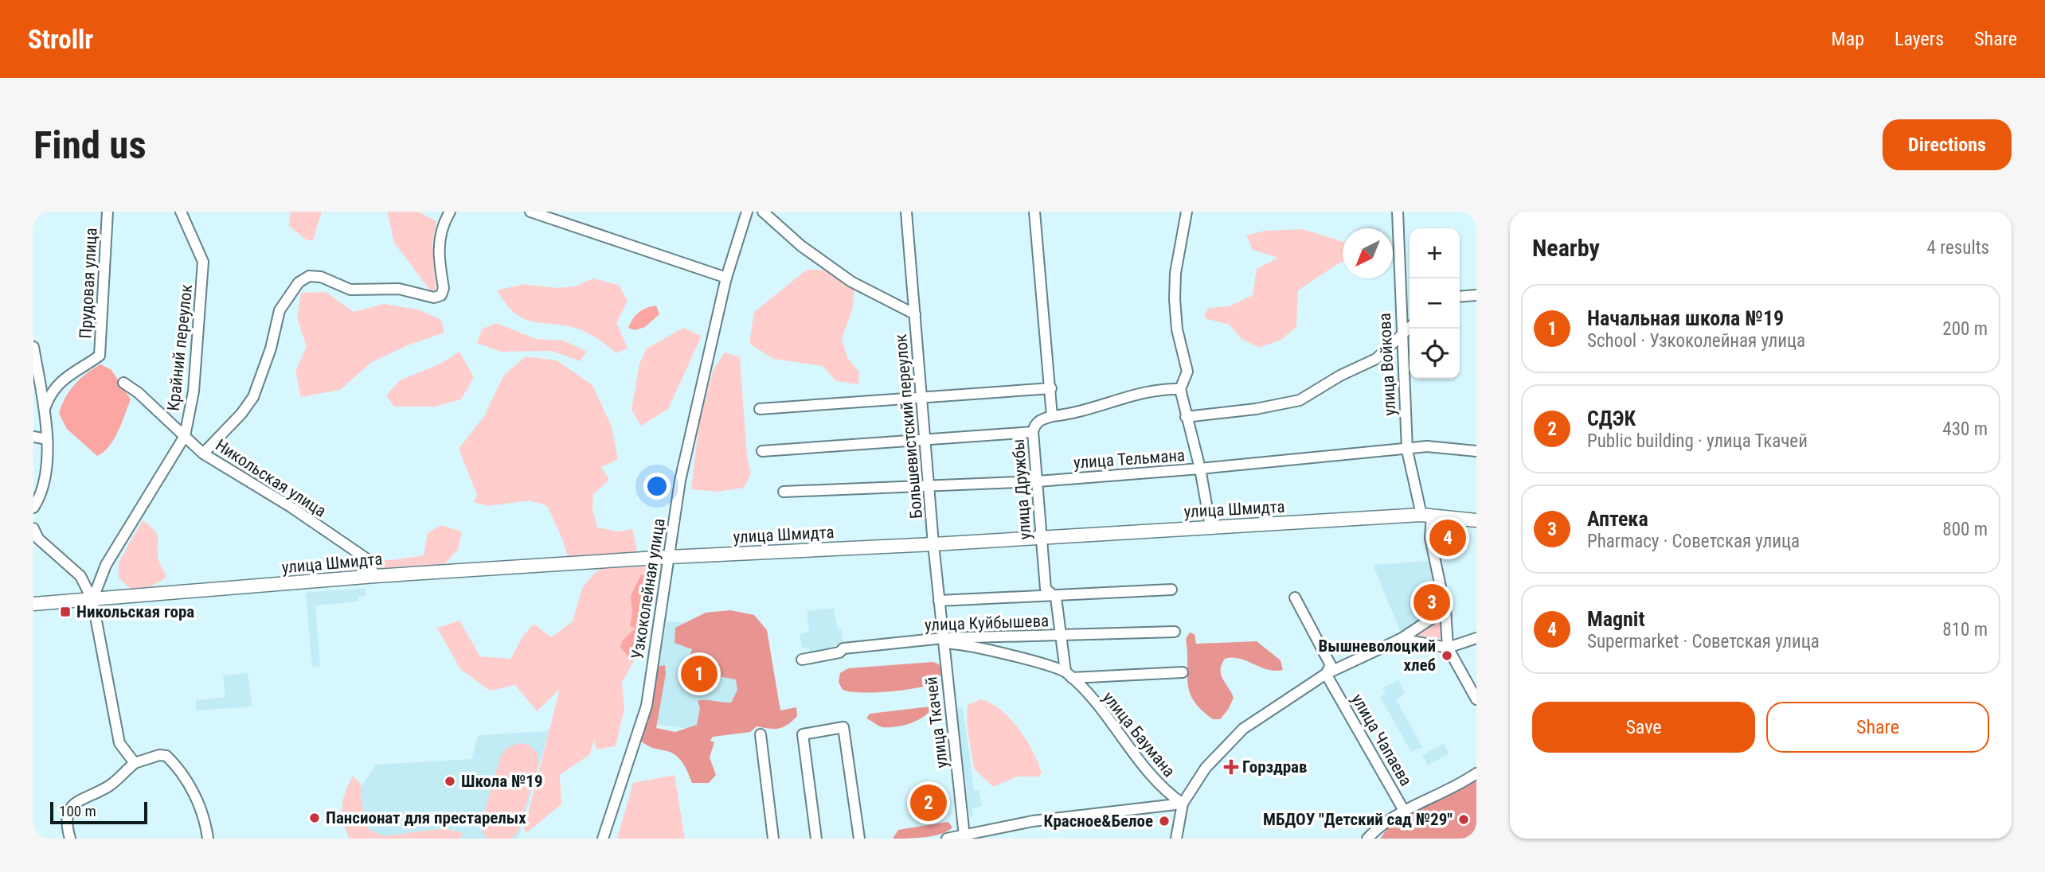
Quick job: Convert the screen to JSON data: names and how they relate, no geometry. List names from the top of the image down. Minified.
{"streets":{"main road":["улица Шмидта"],"street":["Прудовая улица","Крайний переулок","улица Войкова","Большевистский переулок","улица Тельмана","Никольская улица","улица Дружбы","Узкоколейная улица","улица Куйбышева","улица Ткачей","улица Баумана","улица Чапаева"]},"crossings":[["Крайний переулок","Никольская улица"],["Крайний переулок","улица Шмидта"],["улица Войкова","улица Тельмана"],["улица Войкова","улица Шмидта"],["Большевистский переулок","улица Тельмана"],["Большевистский переулок","улица Шмидта"],["Большевистский переулок","улица Куйбышева"],["Большевистский переулок","улица Ткачей"],["улица Тельмана","улица Дружбы"],["Никольская улица","улица Шмидта"],["улица Дружбы","улица Шмидта"],["улица Дружбы","улица Куйбышева"],["улица Дружбы","улица Баумана"],["улица Шмидта","Узкоколейная улица"],["улица Куйбышева","улица Ткачей"],["улица Ткачей","улица Баумана"]],"places":{"transit":["Никольская гора"],"other":["Вышневолоцкий хлеб","Школа №19","Пансионат для престарелых","МБДОУ \"Детский сад №29\"","Красное&Белое"],"health":["Горздрав"]},"scale_bar":"100 m","north":"bottom left","page":{"header":"Strollr","nav":["Map","Layers","Share"],"buttons":["Directions",["Save","Share"]],"title":"Find us","heading":["Nearby","4 results"],"map_buttons":["+","−"],"list":[{"mark":"1","name":"Начальная школа №19","note":"School · Узкоколейная улица","value":"200 m"},{"mark":"2","name":"СДЭК","note":"Public building · улица Ткачей","value":"430 m"},{"mark":"3","name":"Аптека","note":"Pharmacy · Советская улица","value":"800 m"},{"mark":"4","name":"Magnit","note":"Supermarket · Советская улица","value":"810 m"}],"pins":["4","3","1","2"],"scale":"100 m"}}
